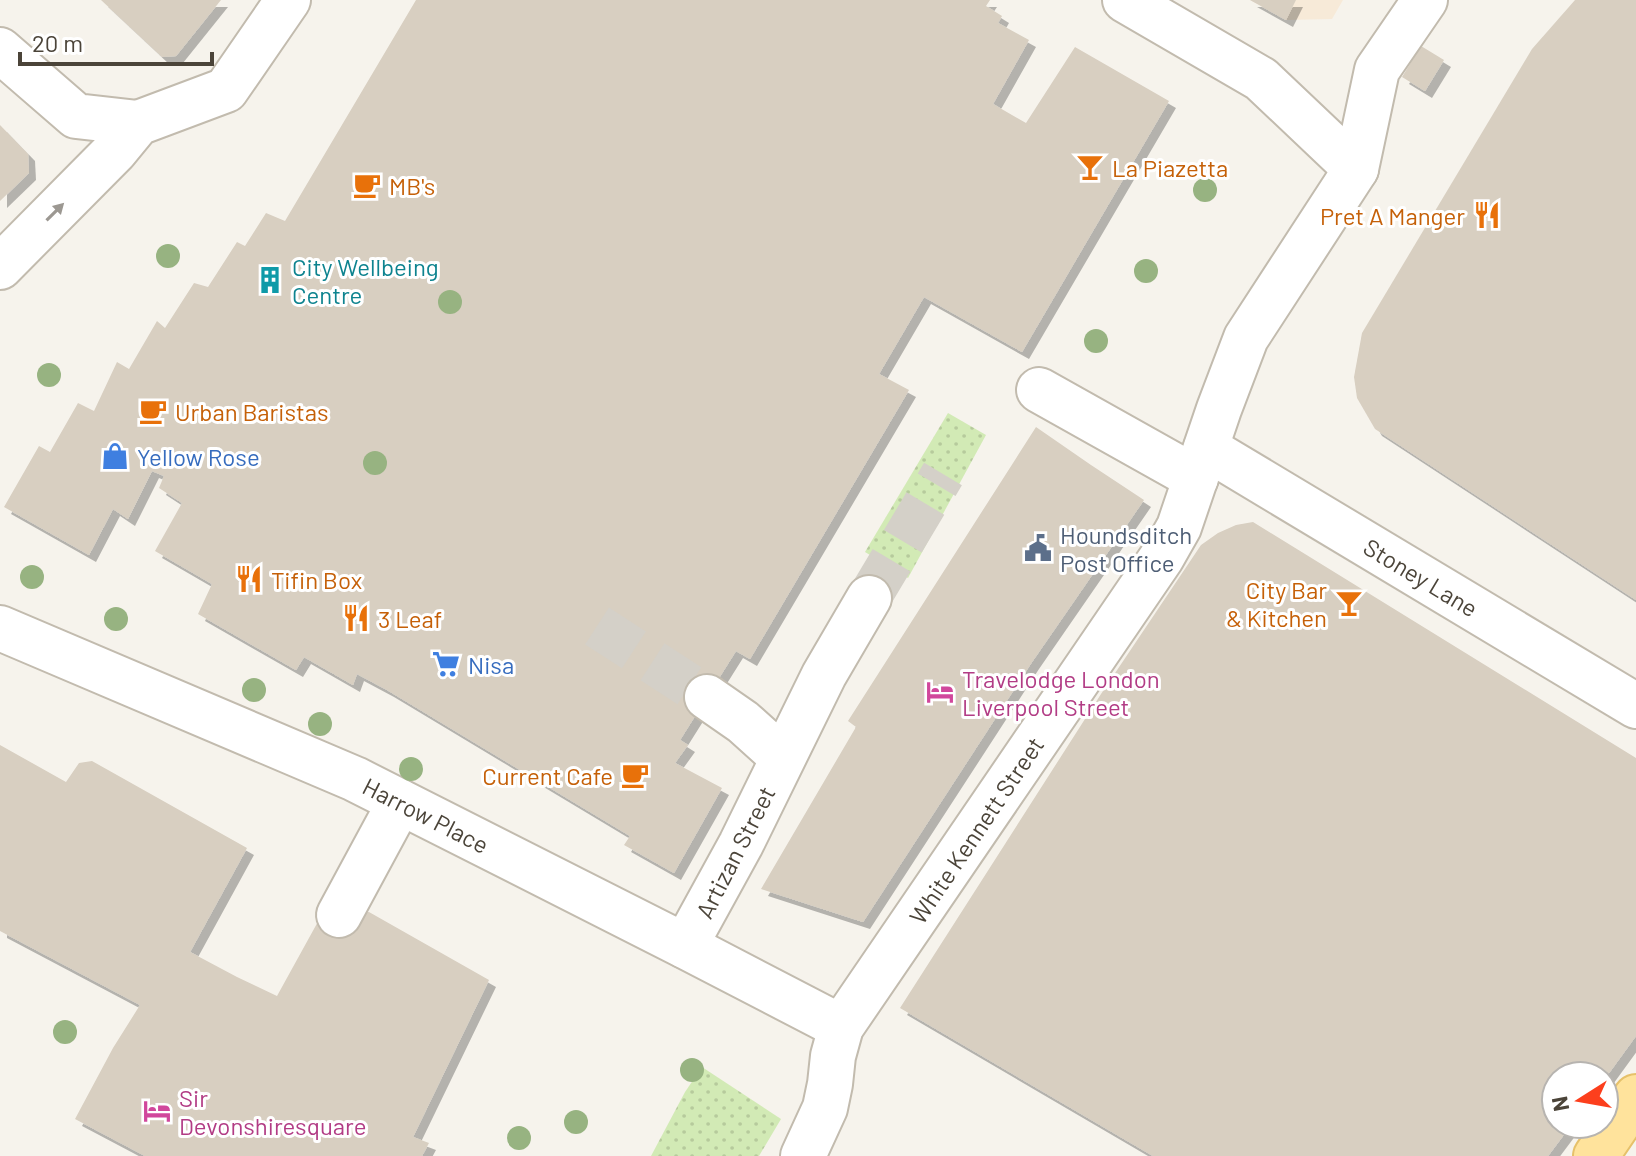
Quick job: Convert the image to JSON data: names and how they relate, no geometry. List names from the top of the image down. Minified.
{"streets":{"street":["Stoney Lane","Harrow Place","White Kennett Street","Artizan Street"]},"crossings":[["Stoney Lane","White Kennett Street"],["Harrow Place","White Kennett Street"],["Harrow Place","Artizan Street"]],"places":{"bar":["La Piazetta","City Bar & Kitchen"],"cafe":["MB's","Urban Baristas","Current Cafe"],"restaurant":["Pret A Manger","Tifin Box","3 Leaf"],"building":["City Wellbeing Centre"],"shop":["Yellow Rose"],"public building":["Houndsditch Post Office"],"supermarket":["Nisa"],"hotel":["Travelodge London Liverpool Street","Sir Devonshiresquare"]},"scale_bar":"20 m","north":"left"}
